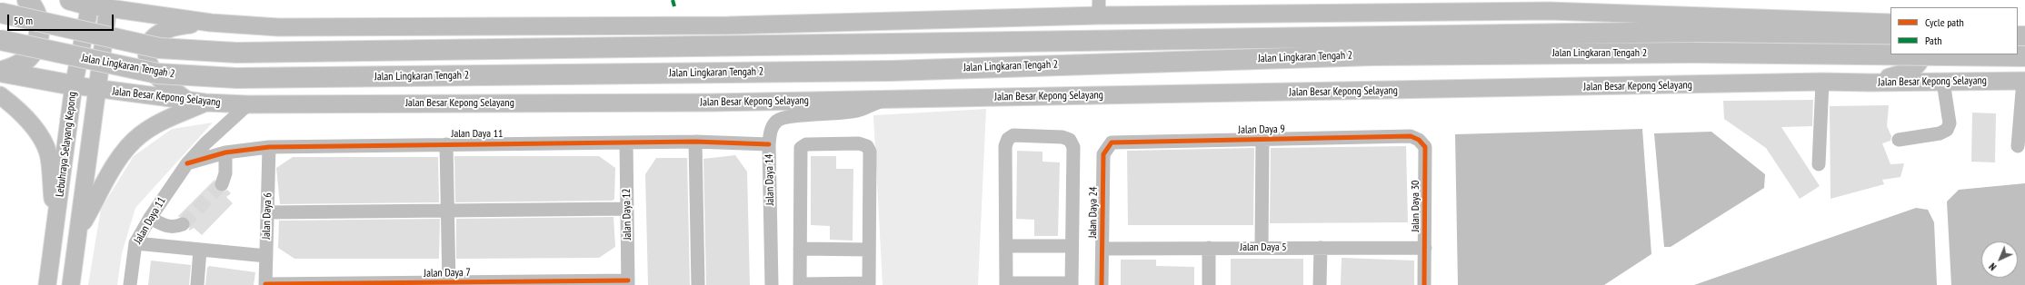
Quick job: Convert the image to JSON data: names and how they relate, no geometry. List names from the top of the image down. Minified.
{"streets":{"highway":["Jalan Lingkaran Tengah 2"],"main road":["Jalan Besar Kepong Selayang","Lebuhraya Selayang Kepong"],"street":["Jalan Daya 9","Jalan Daya 11","Jalan Daya 14","Jalan Daya 30","Jalan Daya 24","Jalan Daya 12","Jalan Daya 6","Jalan Daya 5","Jalan Daya 7"]},"crossings":[["Jalan Besar Kepong Selayang","Jalan Daya 11"],["Jalan Besar Kepong Selayang","Lebuhraya Selayang Kepong"],["Jalan Besar Kepong Selayang","Jalan Daya 14"],["Jalan Daya 9","Jalan Daya 30"],["Jalan Daya 9","Jalan Daya 24"],["Jalan Daya 11","Jalan Daya 14"],["Jalan Daya 11","Jalan Daya 12"],["Jalan Daya 11","Jalan Daya 6"],["Jalan Daya 30","Jalan Daya 5"],["Jalan Daya 24","Jalan Daya 5"],["Jalan Daya 12","Jalan Daya 7"],["Jalan Daya 6","Jalan Daya 7"]],"legend":["Cycle path","Path"],"scale_bar":"50 m","north":"bottom left"}
